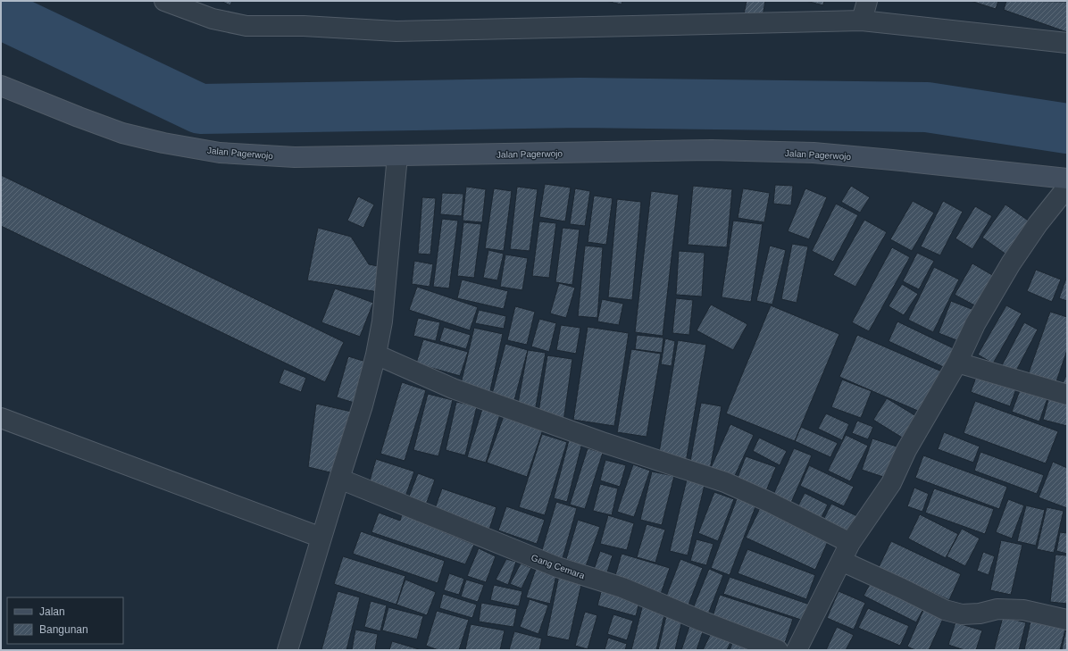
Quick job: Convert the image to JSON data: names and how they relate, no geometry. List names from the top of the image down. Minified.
{"streets":{"main road":["Jalan Pagerwojo"],"street":["Gang Cemara"]},"legend":["Jalan","Bangunan"]}
